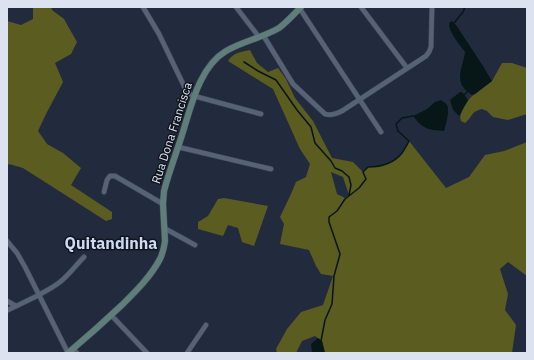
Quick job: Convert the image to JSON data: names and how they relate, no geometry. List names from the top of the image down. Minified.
{"streets":{"main road":["Rua Dona Francisca"]},"districts":["Quitandinha"]}
